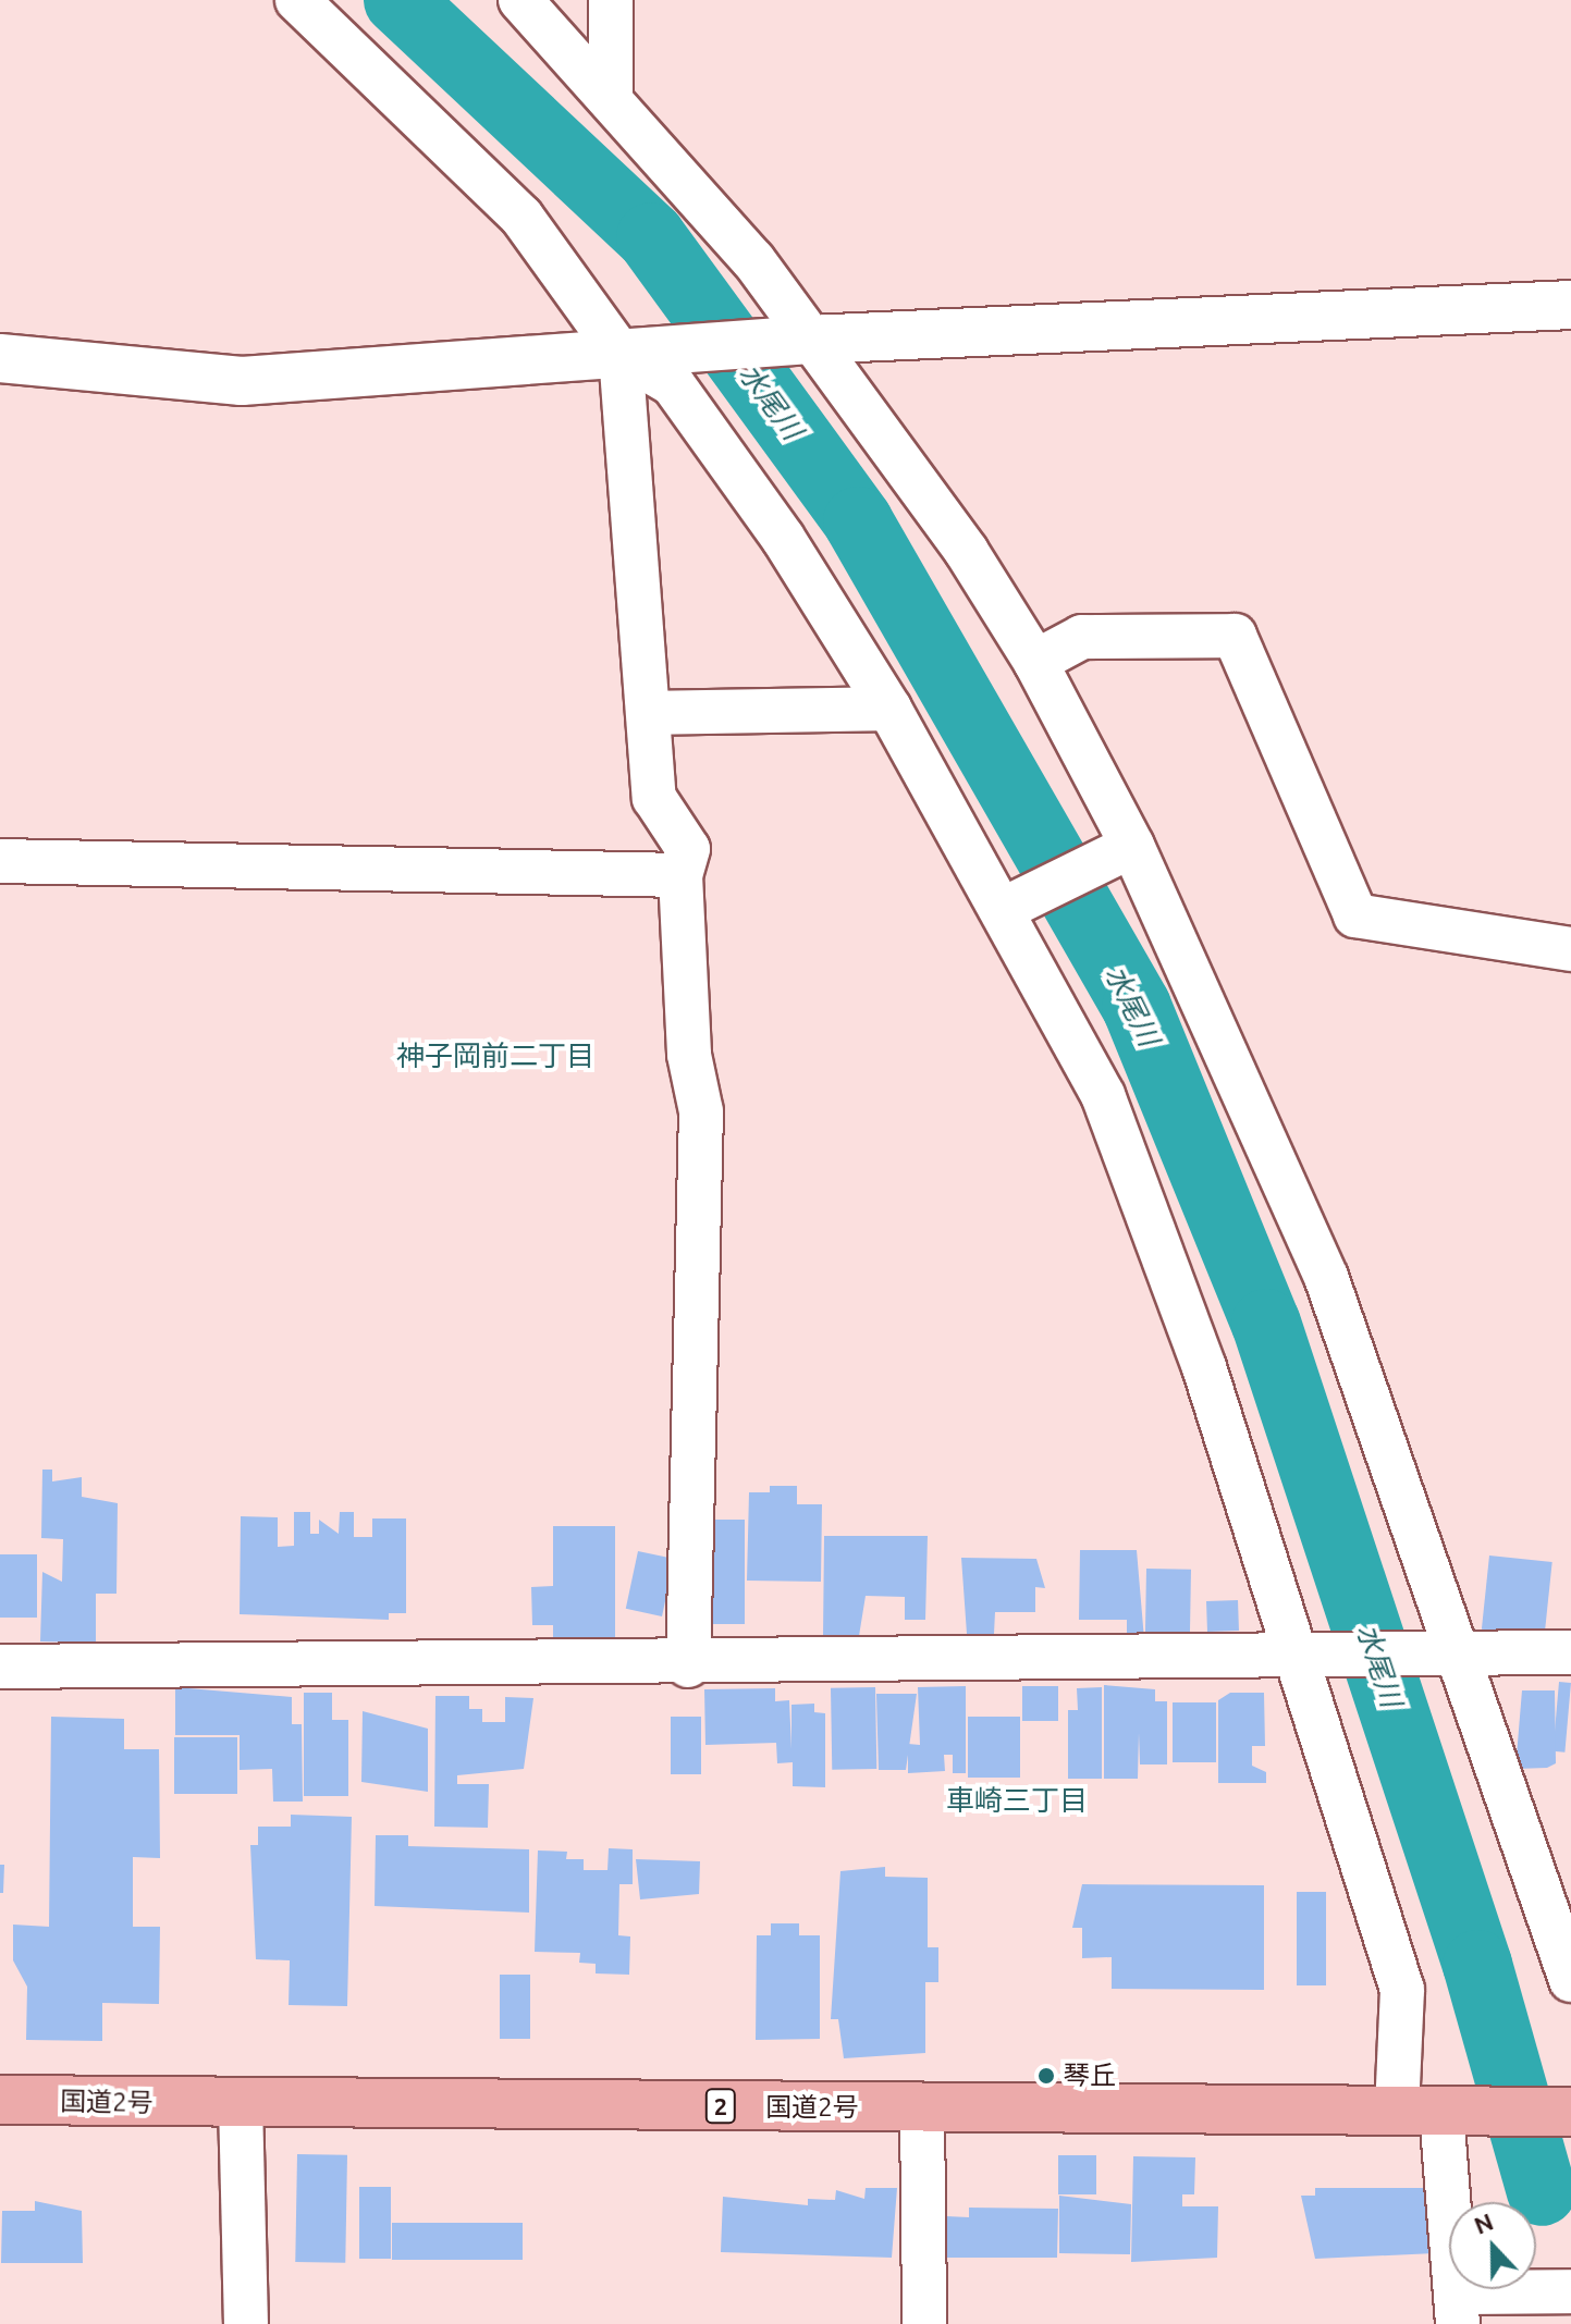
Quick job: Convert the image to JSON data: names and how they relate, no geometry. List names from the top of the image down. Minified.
{"streets":{"highway":["国道2号","2"]},"districts":["神子岡前二丁目","車崎三丁目"],"water":["水尾川"],"places":["琴丘"],"north":"top"}
